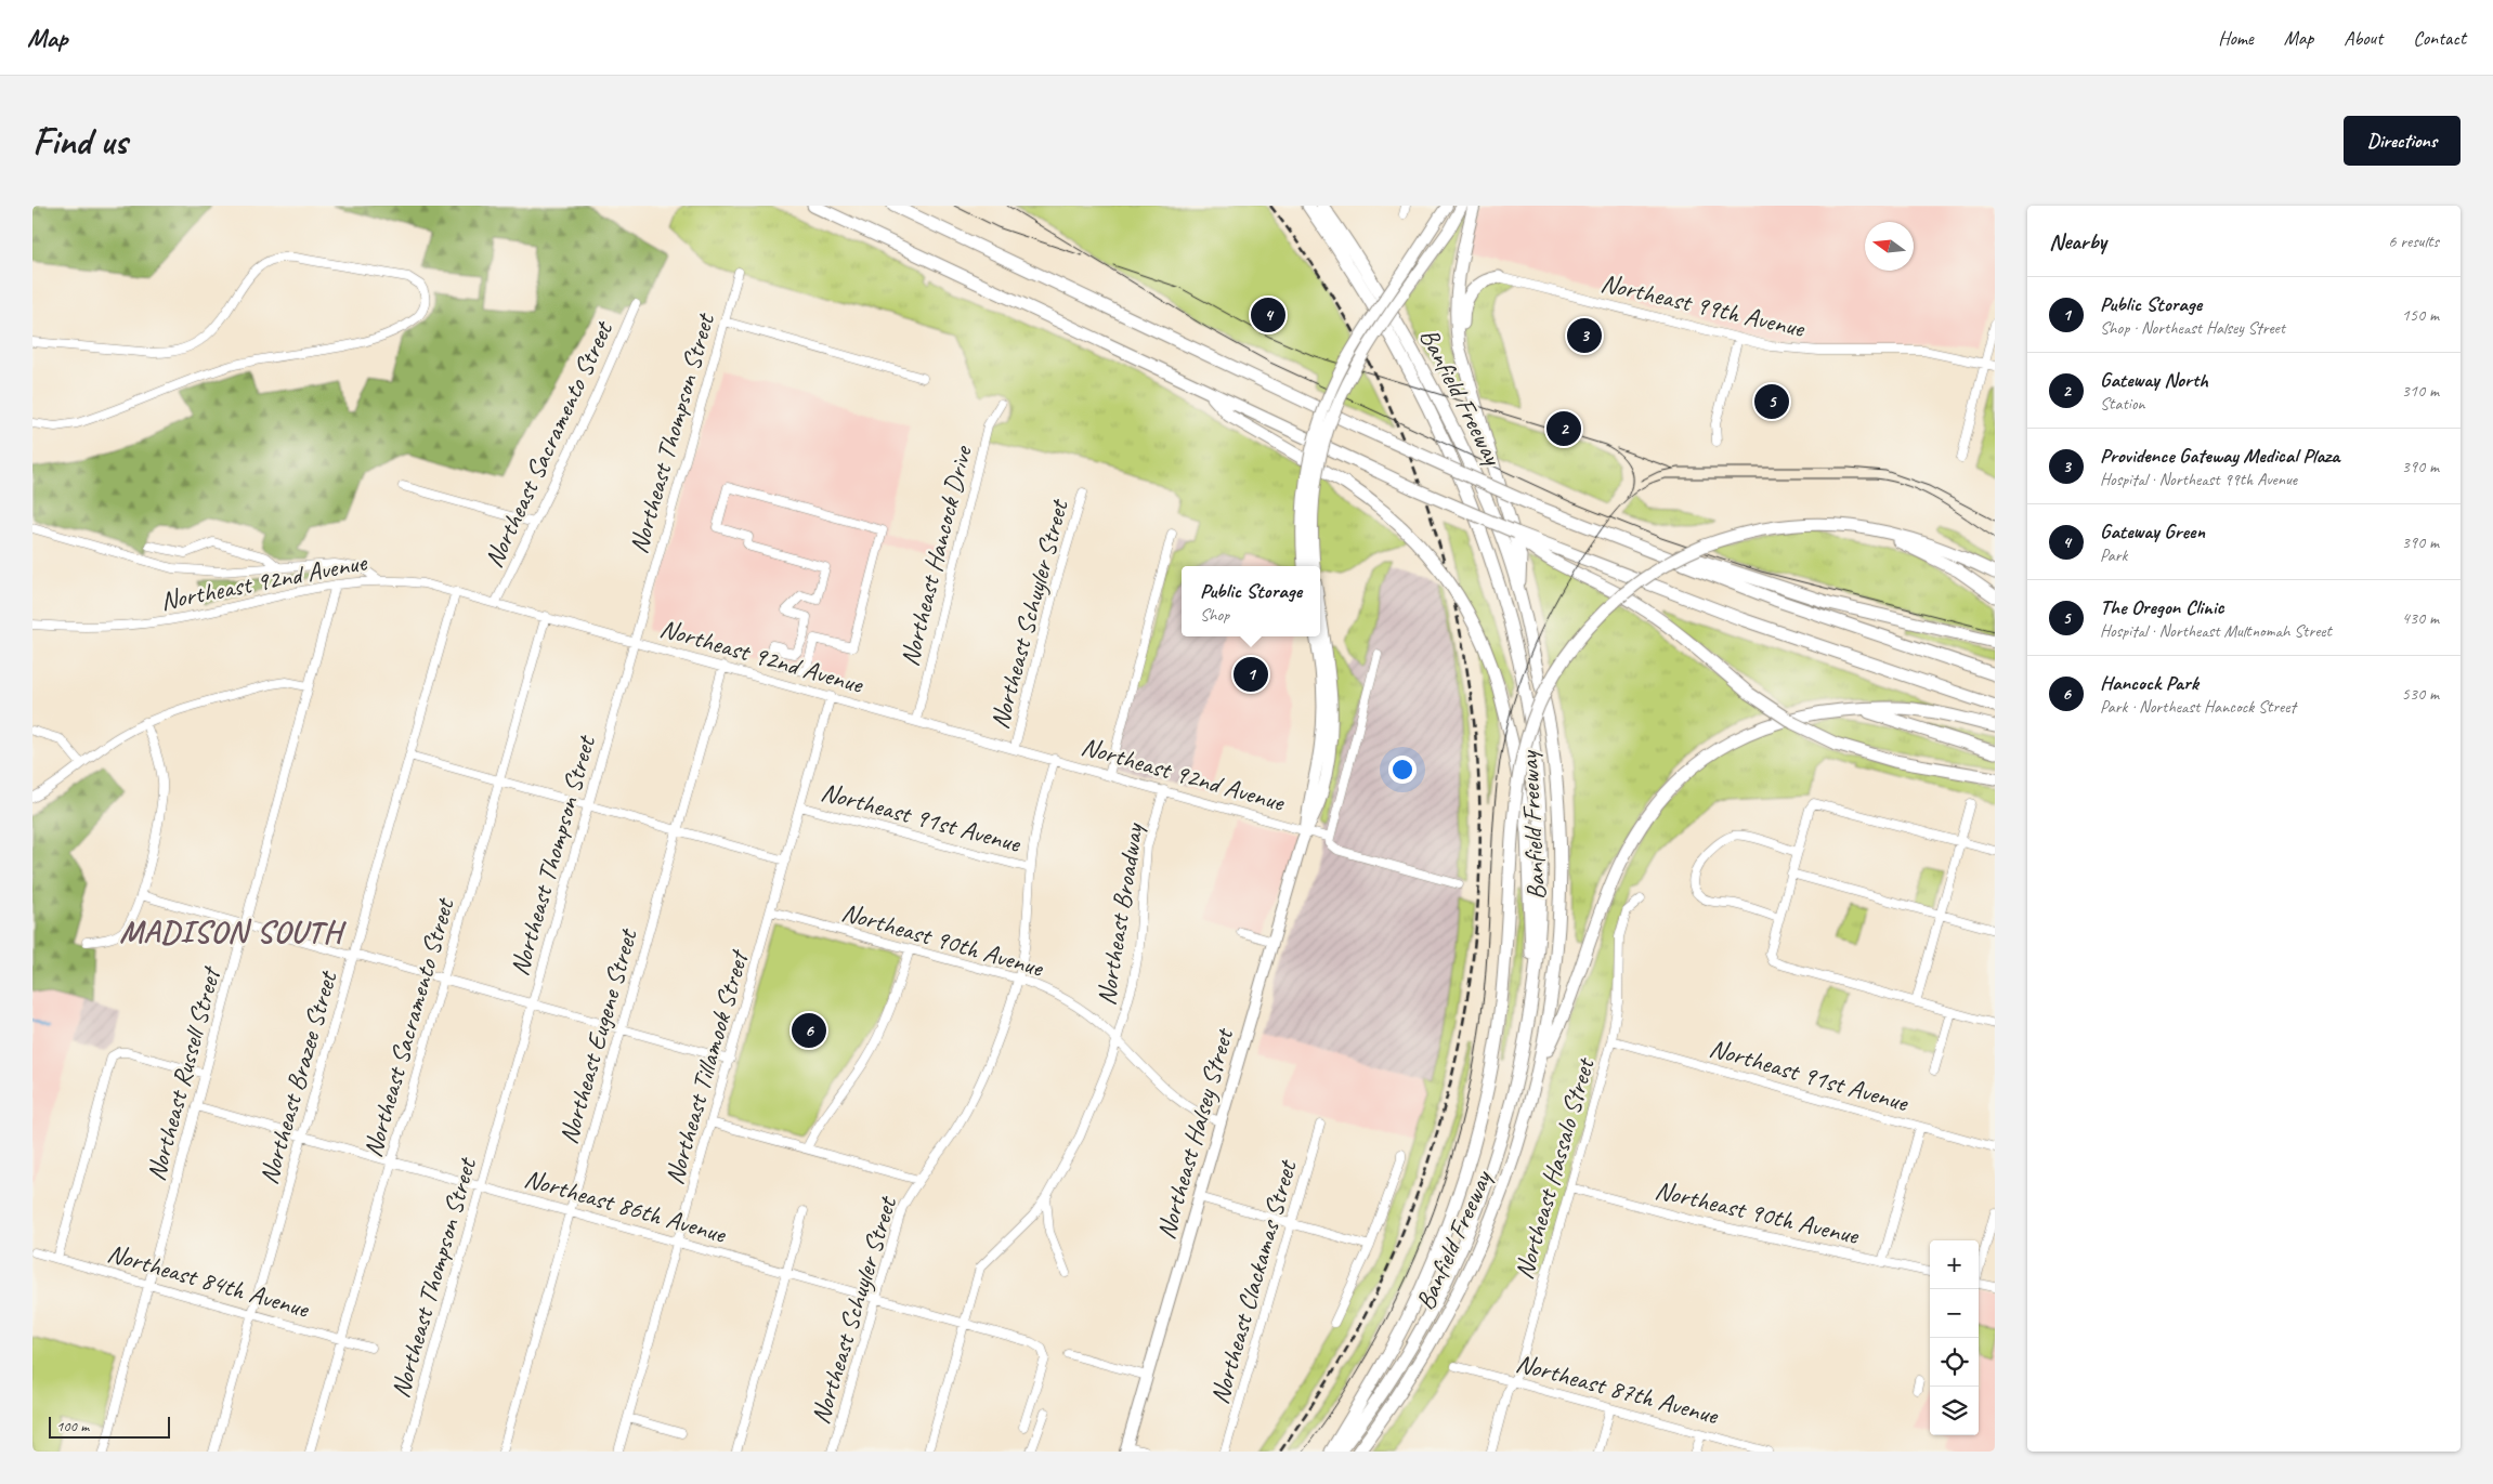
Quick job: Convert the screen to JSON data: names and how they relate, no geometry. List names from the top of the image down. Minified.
{"streets":{"highway":["Banfield Freeway"],"main road":["Northeast Halsey Street"],"street":["Northeast 99th Avenue","Northeast Thompson Street","Northeast Sacramento Street","Northeast Hancock Drive","Northeast 92nd Avenue","Northeast Schuyler Street","Northeast 91st Avenue","Northeast Broadway","Northeast 90th Avenue","Northeast Eugene Street","Northeast Tillamook Street","Northeast Russell Street","Northeast Brazee Street","Northeast Hassalo Street","Northeast 86th Avenue","Northeast 84th Avenue","Northeast Clackamas Street","Northeast 87th Avenue"]},"crossings":[["Northeast Thompson Street","Northeast 92nd Avenue"],["Northeast Thompson Street","Northeast 86th Avenue"],["Northeast Sacramento Street","Northeast 92nd Avenue"],["Northeast Sacramento Street","Northeast 86th Avenue"],["Northeast Sacramento Street","Northeast 84th Avenue"],["Northeast Hancock Drive","Northeast 92nd Avenue"],["Northeast 92nd Avenue","Northeast Schuyler Street"],["Northeast 92nd Avenue","Northeast Broadway"],["Northeast 92nd Avenue","Northeast Eugene Street"],["Northeast 92nd Avenue","Northeast Tillamook Street"],["Northeast 92nd Avenue","Northeast Russell Street"],["Northeast 92nd Avenue","Northeast Brazee Street"],["Northeast 92nd Avenue","Northeast Halsey Street"],["Northeast Schuyler Street","Northeast 91st Avenue"],["Northeast Schuyler Street","Northeast 90th Avenue"],["Northeast Schuyler Street","Northeast 86th Avenue"],["Northeast 91st Avenue","Northeast Tillamook Street"],["Northeast 91st Avenue","Northeast Hassalo Street"],["Northeast Broadway","Northeast 90th Avenue"],["Northeast Broadway","Northeast 86th Avenue"],["Northeast 90th Avenue","Northeast Tillamook Street"],["Northeast 90th Avenue","Northeast Halsey Street"],["Northeast 90th Avenue","Northeast Hassalo Street"],["Northeast Eugene Street","Northeast 86th Avenue"],["Northeast Tillamook Street","Northeast 86th Avenue"],["Northeast Russell Street","Northeast 86th Avenue"],["Northeast Russell Street","Northeast 84th Avenue"],["Northeast Brazee Street","Northeast 86th Avenue"],["Northeast Brazee Street","Northeast 84th Avenue"],["Northeast Hassalo Street","Northeast 87th Avenue"]],"districts":["MADISON SOUTH"],"scale_bar":"100 m","north":"left","page":{"header":"Map","nav":["Home","Map","About","Contact"],"buttons":"Directions","title":"Find us","heading":["Nearby","6 results"],"list":[{"mark":"1","name":"Public Storage","note":"Shop · Northeast Halsey Street","value":"150 m"},{"mark":"2","name":"Gateway North","note":"Station","value":"310 m"},{"mark":"3","name":"Providence Gateway Medical Plaza","note":"Hospital · Northeast 99th Avenue","value":"390 m"},{"mark":"4","name":"Gateway Green","note":"Park","value":"390 m"},{"mark":"5","name":"The Oregon Clinic","note":"Hospital · Northeast Multnomah Street","value":"430 m"},{"mark":"6","name":"Hancock Park","note":"Park · Northeast Hancock Street","value":"530 m"}],"pins":["4","3","5","2","1","6"],"popup":["Public Storage","Shop"],"map_buttons":["+","−"],"scale":"100 m"}}
